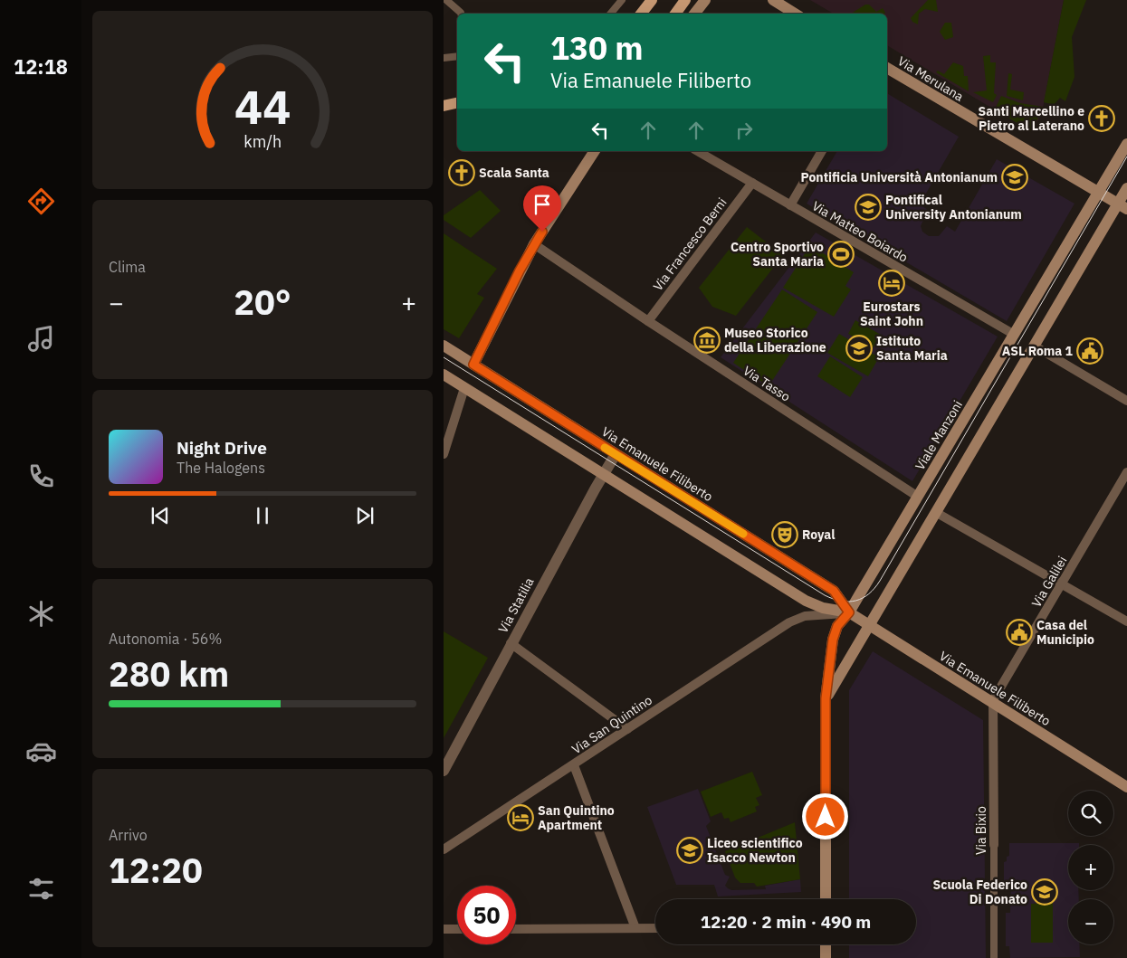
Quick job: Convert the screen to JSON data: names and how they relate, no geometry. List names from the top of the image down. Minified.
{"streets":{"main road":["Via Merulana","Viale Manzoni","Via Emanuele Filiberto"],"street":["Via Matteo Boiardo","Via Francesco Berni","Via Tasso","Via Galilei","Via Statilia","Via San Quintino","Via Bixio"]},"crossings":[["Via Merulana","Viale Manzoni"],["Via Matteo Boiardo","Via Francesco Berni"],["Via Matteo Boiardo","Viale Manzoni"],["Via Francesco Berni","Via Tasso"],["Via Tasso","Viale Manzoni"],["Viale Manzoni","Via Emanuele Filiberto"],["Viale Manzoni","Via San Quintino"],["Via Emanuele Filiberto","Via Galilei"],["Via Emanuele Filiberto","Via Statilia"],["Via Emanuele Filiberto","Via San Quintino"],["Via Emanuele Filiberto","Via Bixio"],["Via Galilei","Via Bixio"]],"places":{"church":["Santi Marcellino e Pietro al Laterano","Scala Santa"],"school or university":["Pontificia Università Antonianum","Pontifical University Antonianum","Istituto Santa Maria","Liceo scientifico Isacco Newton","Scuola Federico Di Donato"],"sports":["Centro Sportivo Santa Maria"],"hotel":["Eurostars Saint John","San Quintino Apartment"],"museum":["Museo Storico della Liberazione"],"public building":["ASL Roma 1","Casa del Municipio"],"theatre":["Royal"]},"page":{"tabs":"12:18","turn":["130 m","Via Emanuele Filiberto"],"tile":["Clima",["Autonomia · 56%","280 km"],["Arrivo","12:20"]],"heat":["−","20°","+"],"song":["Night Drive","The Halogens"],"map_buttons":["+","−"],"limit":"50","trip":"12:20 · 2 min · 490 m","gauge":["44","km/h"]}}
